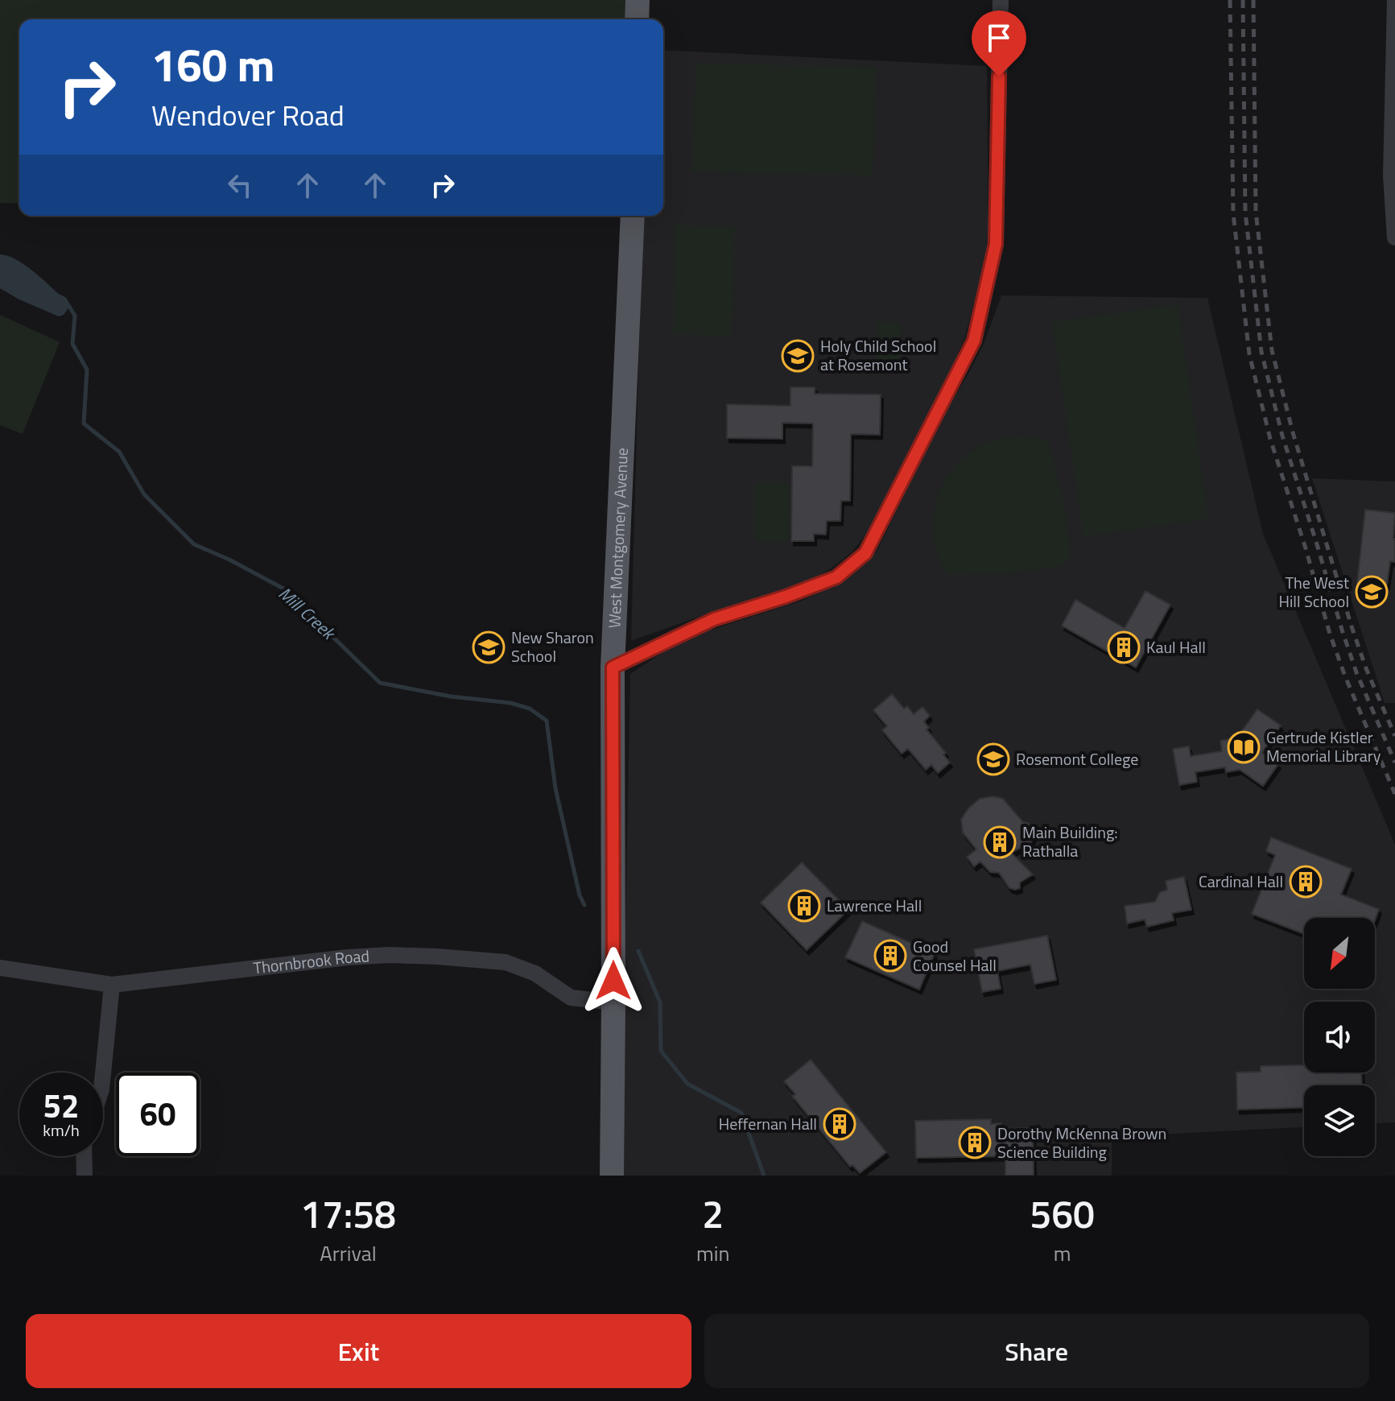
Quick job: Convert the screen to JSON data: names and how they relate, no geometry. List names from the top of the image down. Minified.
{"streets":{"main road":["West Montgomery Avenue"],"street":["Thornbrook Road"]},"crossings":[["West Montgomery Avenue","Thornbrook Road"]],"water":["Mill Creek"],"places":{"school or university":["Holy Child School at Rosemont","The West Hill School","New Sharon School","Rosemont College"],"building":["Kaul Hall","Main Building: Rathalla","Cardinal Hall","Lawrence Hall","Good Counsel Hall","Heffernan Hall","Dorothy McKenna Brown Science Building"],"library":["Gertrude Kistler Memorial Library"]},"north":"bottom left","page":{"turn":["160 m","Wendover Road"],"speed":"52 km/h","limit":"60","eta":["17:58","Arrival","2","min","560","m"],"buttons":["Exit","Share"]}}
